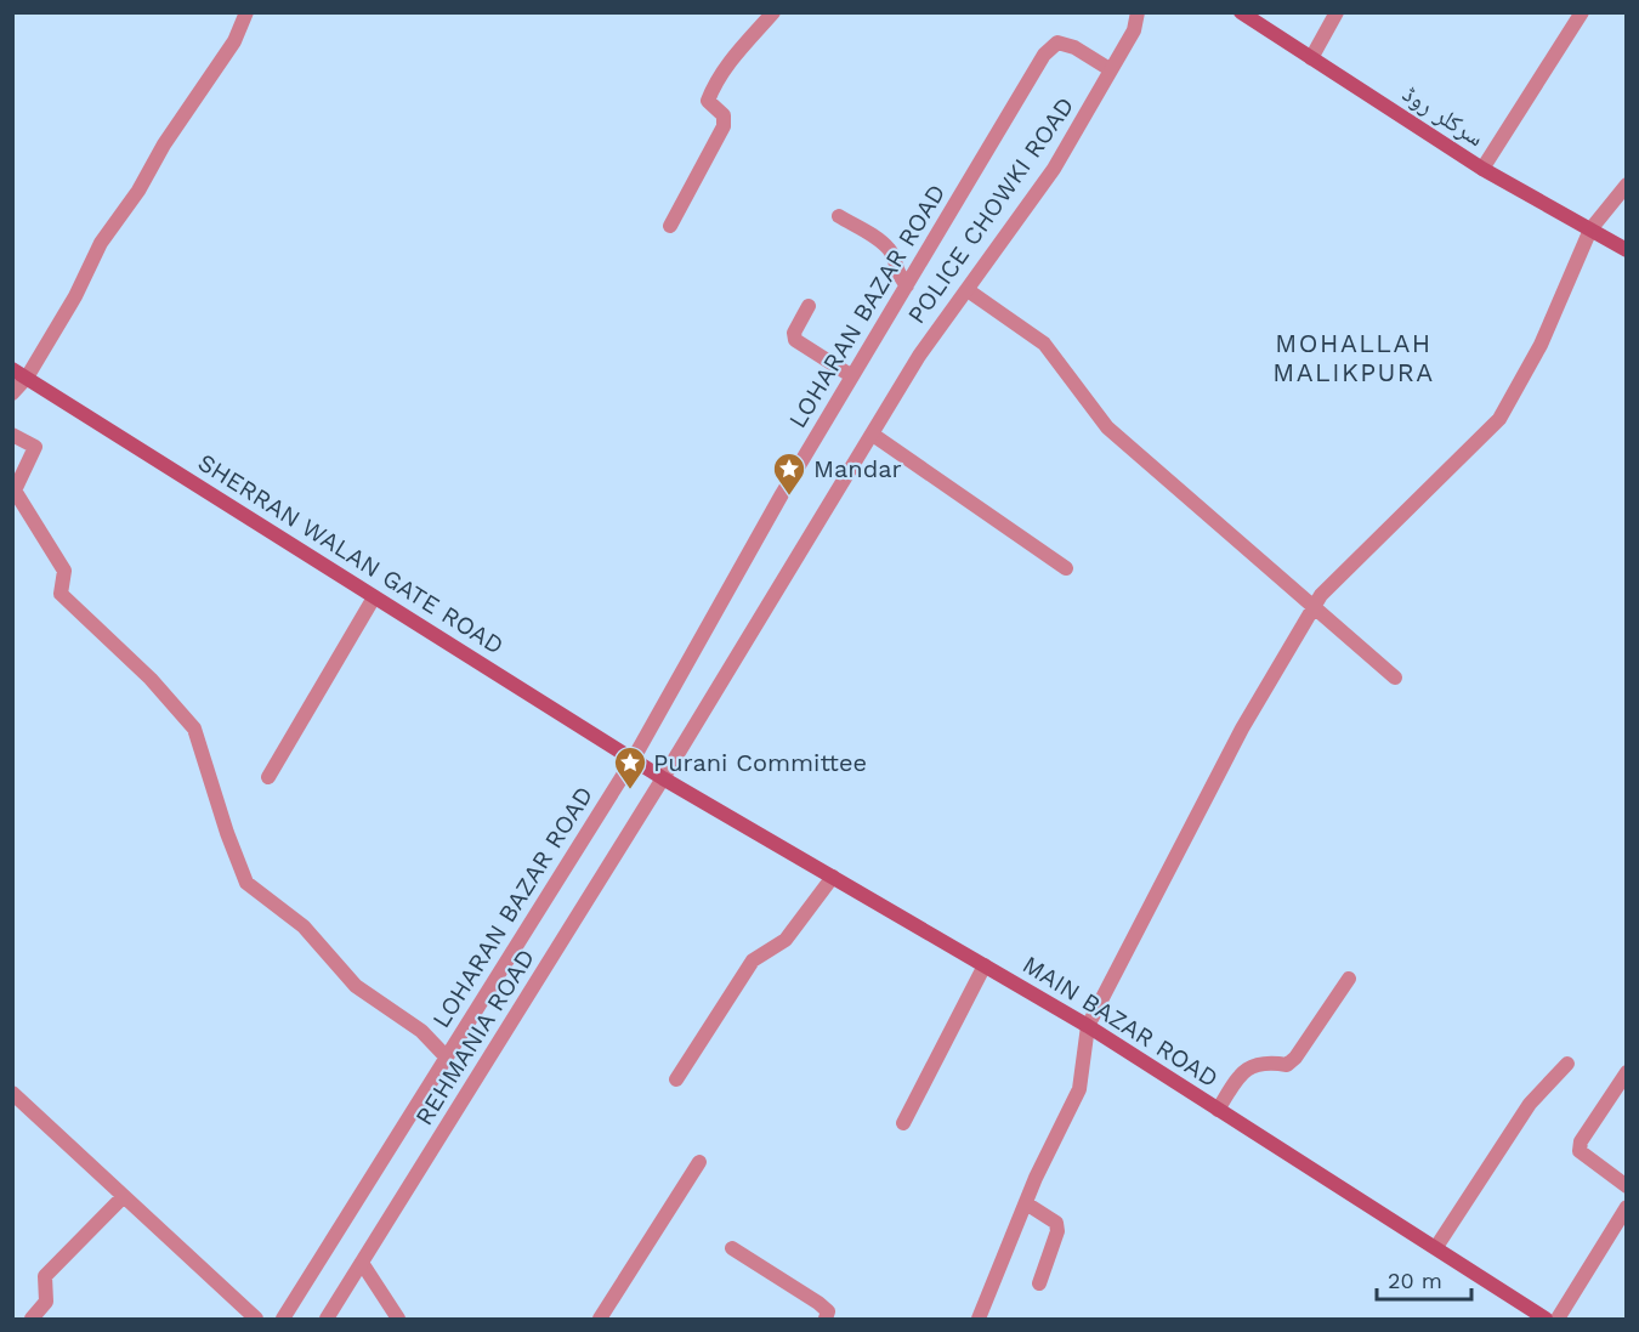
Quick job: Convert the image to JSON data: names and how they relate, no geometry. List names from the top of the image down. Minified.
{"streets":{"main road":["سرکلر روڈ","SHERRAN WALAN GATE ROAD","MAIN BAZAR ROAD"],"street":["POLICE CHOWKI ROAD","LOHARAN BAZAR ROAD","REHMANIA ROAD"]},"crossings":[["POLICE CHOWKI ROAD","LOHARAN BAZAR ROAD"],["LOHARAN BAZAR ROAD","SHERRAN WALAN GATE ROAD"],["SHERRAN WALAN GATE ROAD","MAIN BAZAR ROAD"],["SHERRAN WALAN GATE ROAD","REHMANIA ROAD"],["MAIN BAZAR ROAD","REHMANIA ROAD"]],"districts":["MOHALLAH MALIKPURA"],"places":{"place":["Mandar","Purani Committee"]},"scale_bar":"20 m"}
